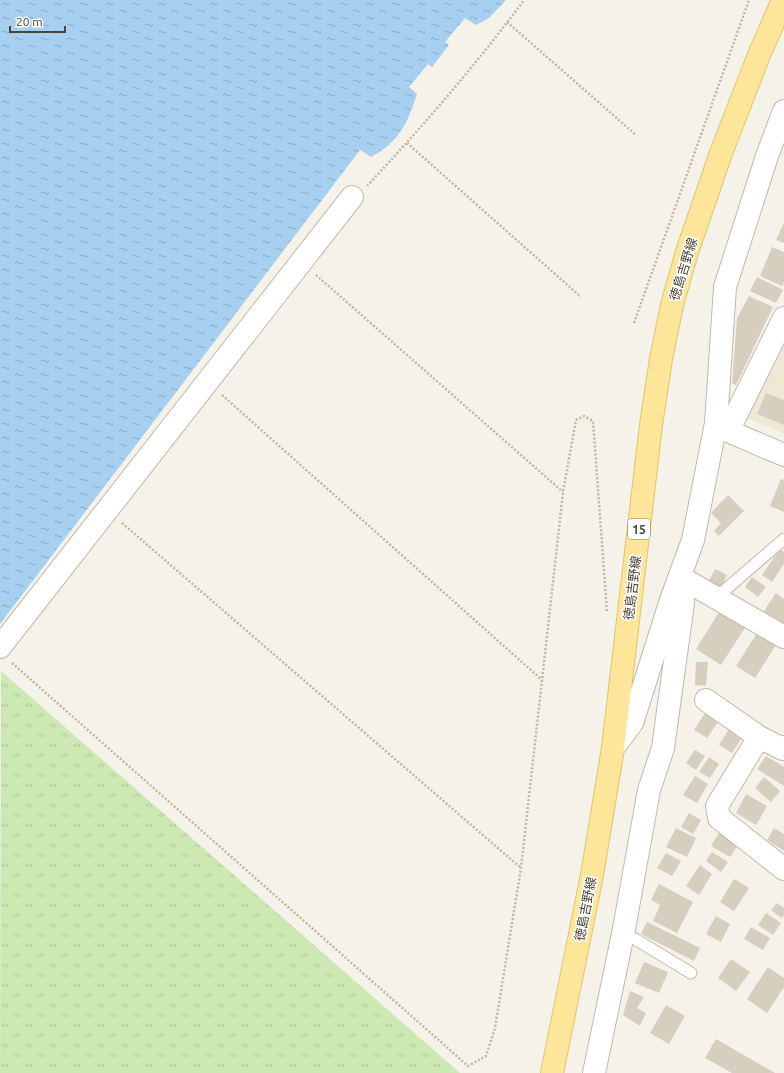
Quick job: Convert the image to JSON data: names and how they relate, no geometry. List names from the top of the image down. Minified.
{"streets":{"main road":["徳島吉野線","15"]},"scale_bar":"20 m"}
